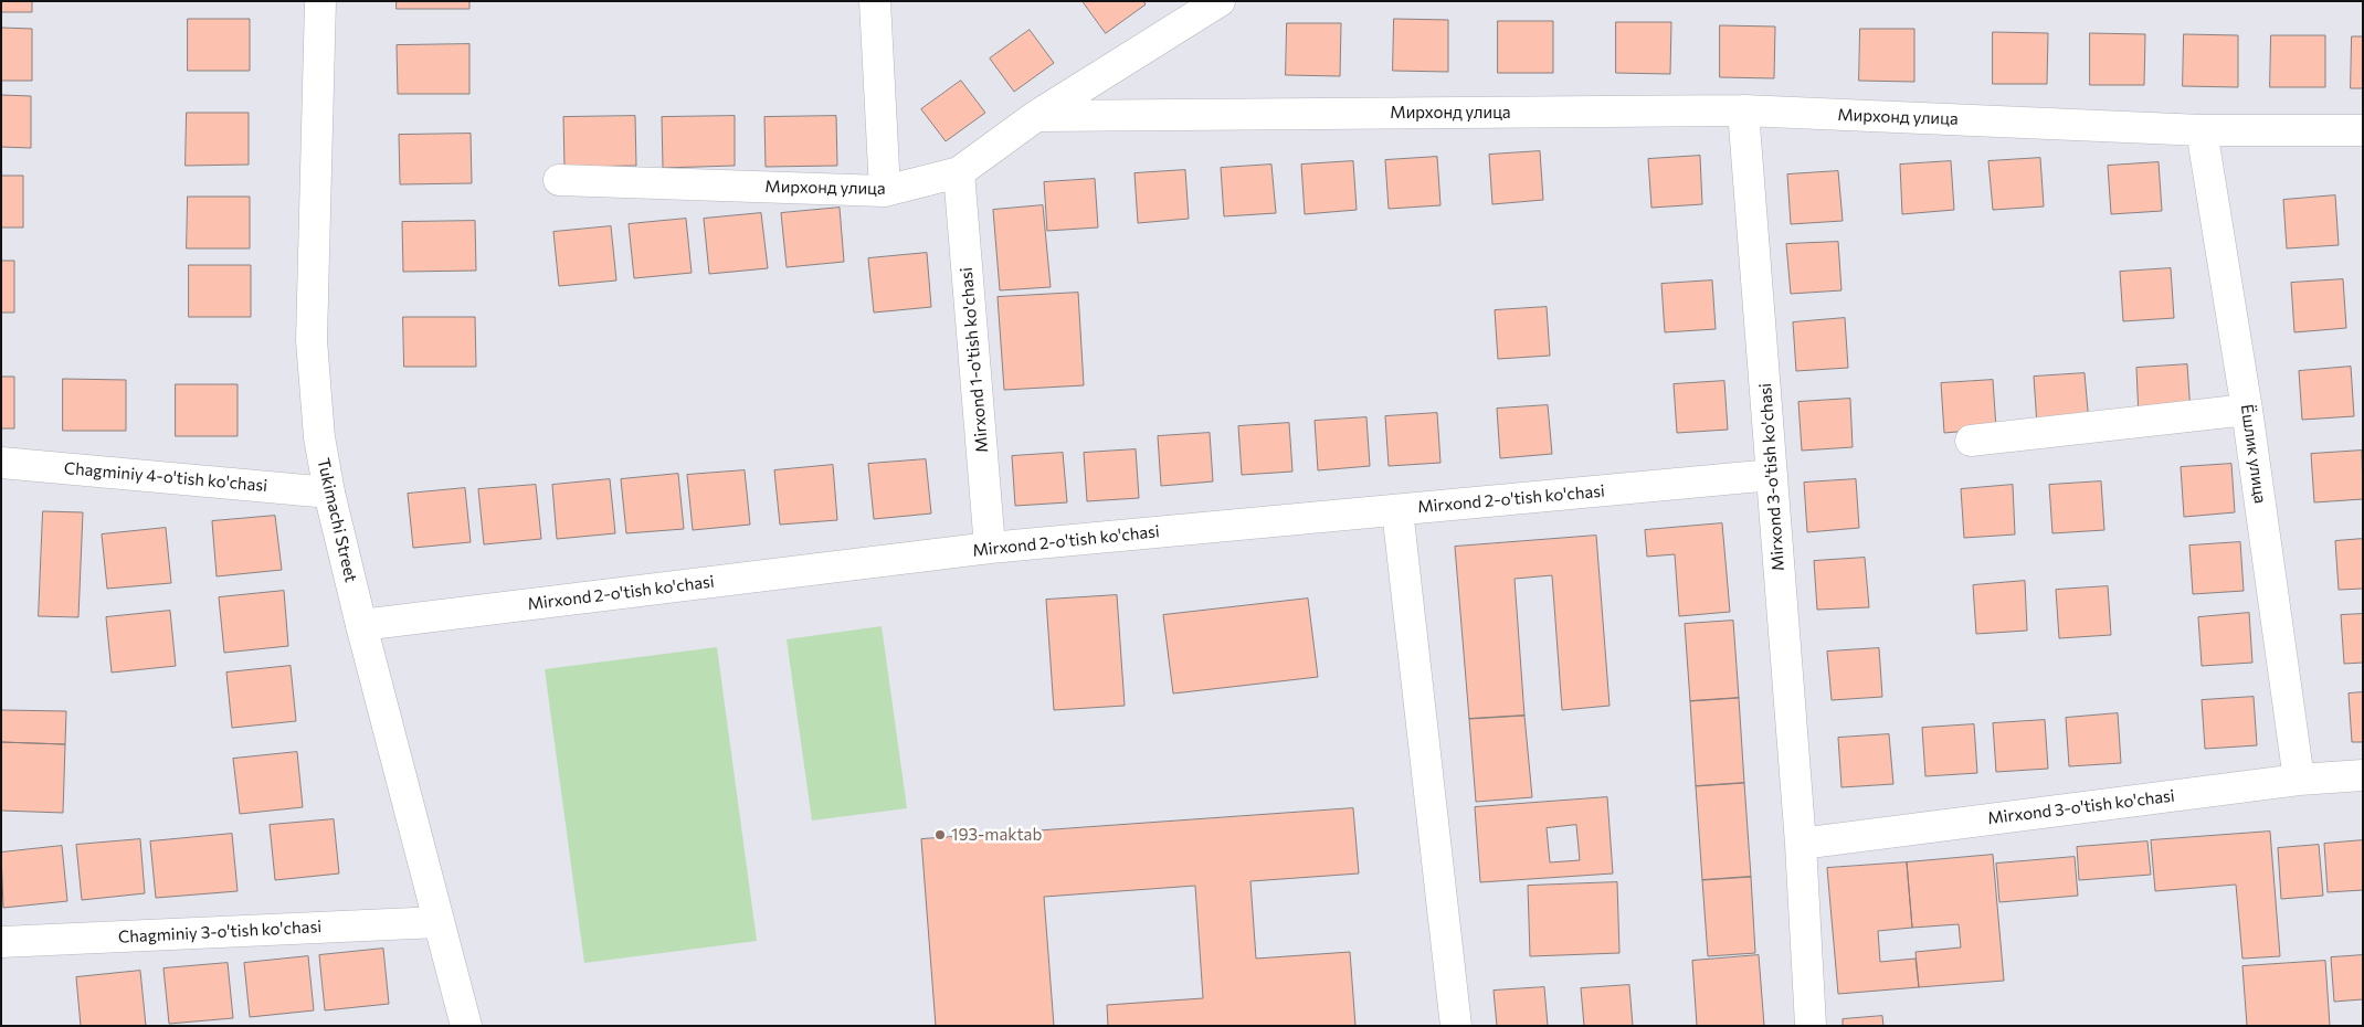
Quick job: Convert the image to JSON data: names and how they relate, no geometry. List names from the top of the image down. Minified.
{"streets":{"street":["Мирхонд улица","Mirxond 1-o'tish ko'chasi","Ёшлик улица","Chagminiy 4-o'tish ko'chasi","Mirxond 3-o'tish ko'chasi","Mirxond 2-o'tish ko'chasi","Tukimachi Street","Chagminiy 3-o'tish ko'chasi"]},"crossings":[["Мирхонд улица","Mirxond 1-o'tish ko'chasi"],["Мирхонд улица","Ёшлик улица"],["Мирхонд улица","Mirxond 3-o'tish ko'chasi"],["Mirxond 1-o'tish ko'chasi","Mirxond 2-o'tish ko'chasi"],["Ёшлик улица","Mirxond 3-o'tish ko'chasi"],["Chagminiy 4-o'tish ko'chasi","Tukimachi Street"],["Mirxond 3-o'tish ko'chasi","Mirxond 2-o'tish ko'chasi"],["Mirxond 2-o'tish ko'chasi","Tukimachi Street"],["Tukimachi Street","Chagminiy 3-o'tish ko'chasi"]],"places":["193-maktab"]}
